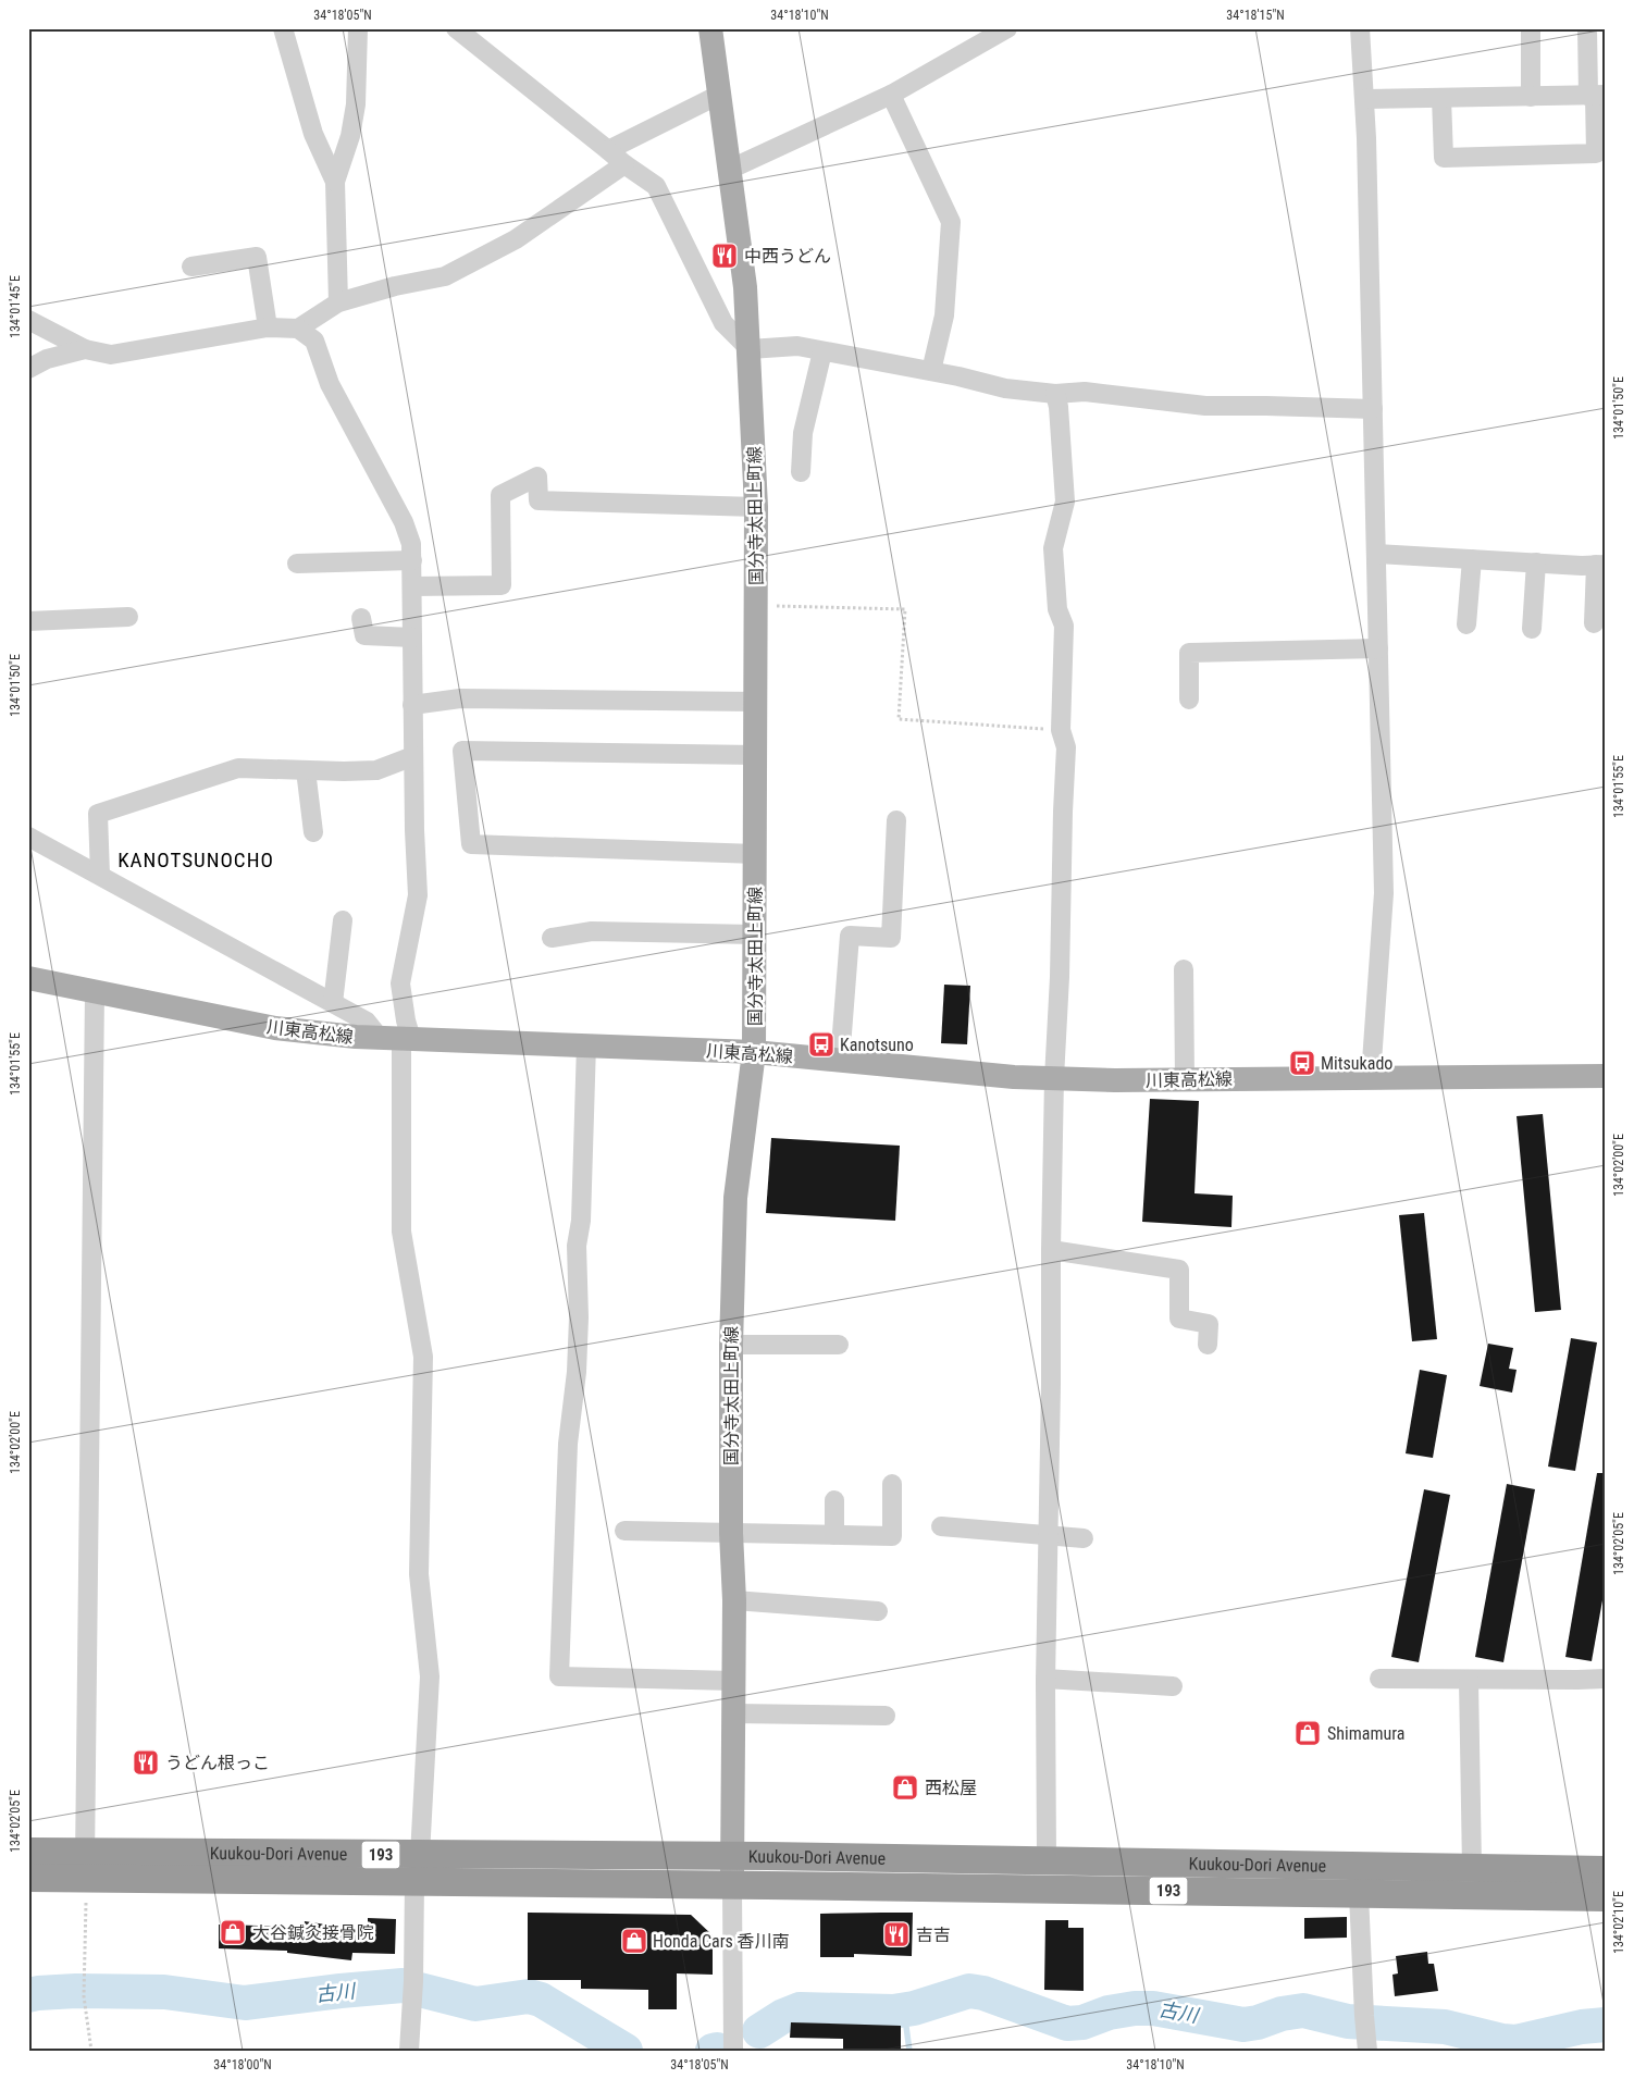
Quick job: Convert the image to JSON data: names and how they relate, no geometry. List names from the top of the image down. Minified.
{"streets":{"highway":["Kuukou-Dori Avenue","193"],"main road":["国分寺太田上町線","川東高松線"]},"crossings":[["国分寺太田上町線","川東高松線"],["国分寺太田上町線","Kuukou-Dori Avenue"]],"districts":["KANOTSUNOCHO"],"water":["古川"],"places":{"restaurant":["中西うどん","うどん根っこ","吉吉"],"bus stop":["Kanotsuno","Mitsukado"],"shop":["Shimamura","西松屋","大谷鍼灸接骨院","Honda Cars 香川南"]},"coordinates":["34°18'05\"N","34°18'10\"N","34°18'15\"N","134°01'45\"E","134°01'50\"E","134°01'55\"E","134°02'00\"E","134°02'05\"E","134°02'10\"E","34°18'00\"N"]}
